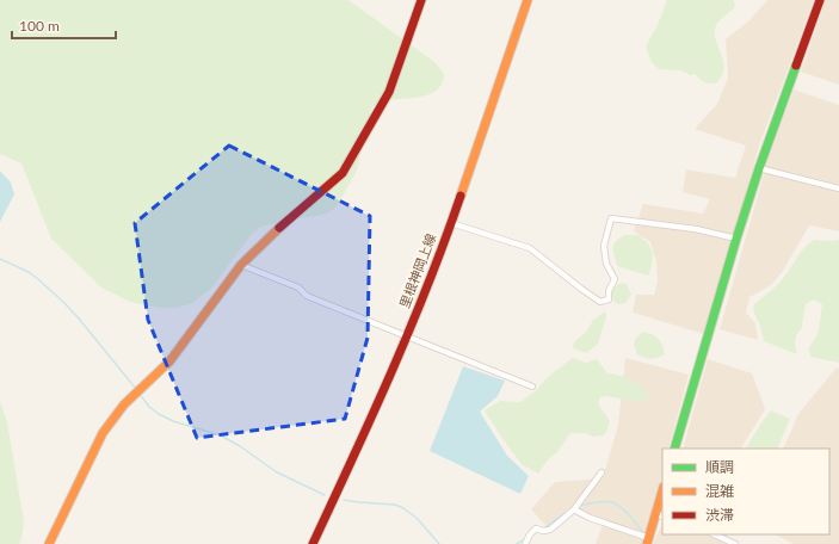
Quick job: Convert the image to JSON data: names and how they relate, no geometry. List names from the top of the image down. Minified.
{"streets":{"street":["里根神岡上線"]},"legend":["順調","混雑","渋滞"],"scale_bar":"100 m"}
